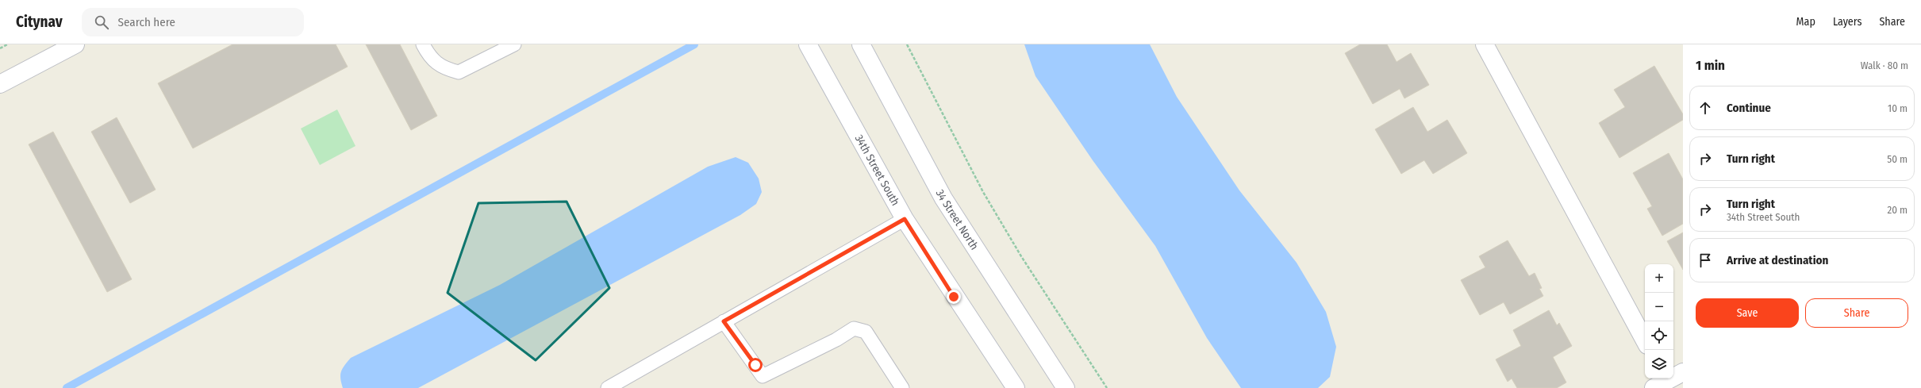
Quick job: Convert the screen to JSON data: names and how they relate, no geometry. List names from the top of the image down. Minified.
{"streets":{"main road":["34th Street South","34 Street North"]},"page":{"header":"Citynav","search":"Search here","nav":["Map","Layers","Share"],"heading":["1 min","Walk · 80 m"],"list":[["Continue","10 m"],["Turn right","50 m"],["Turn right","34th Street South","20 m"],"Arrive at destination"],"map_buttons":["+","−"],"buttons":["Save","Share"]}}
